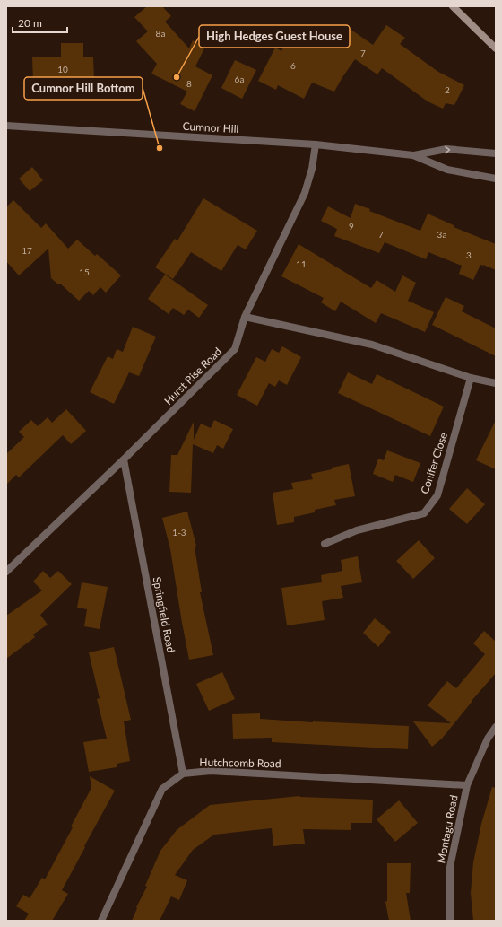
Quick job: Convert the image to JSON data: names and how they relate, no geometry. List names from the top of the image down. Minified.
{"streets":{"street":["Cumnor Hill","Hurst Rise Road","Conifer Close","Springfield Road","Hutchcomb Road","Montagu Road"]},"crossings":[["Cumnor Hill","Hurst Rise Road"],["Hurst Rise Road","Springfield Road"],["Springfield Road","Hutchcomb Road"],["Hutchcomb Road","Montagu Road"]],"places":["High Hedges Guest House","Cumnor Hill Bottom"],"house_numbers":["8a","7","6","10","6a","8","2","9","7","3a","17","3","11","15","1-3"],"scale_bar":"20 m"}
